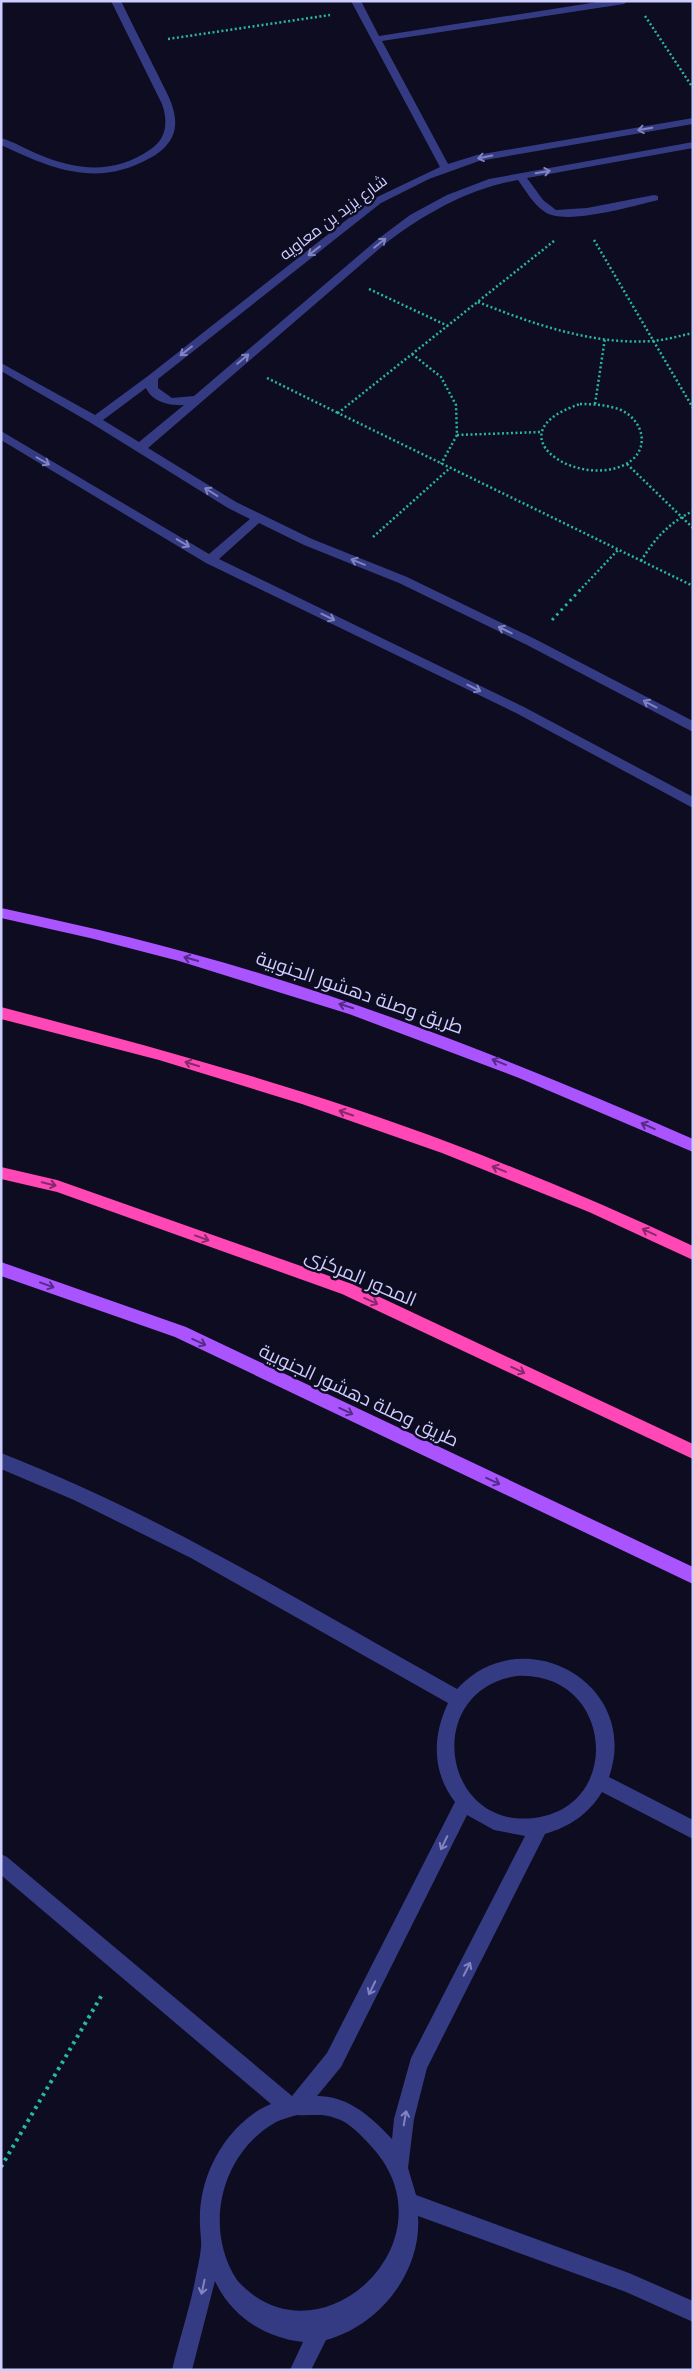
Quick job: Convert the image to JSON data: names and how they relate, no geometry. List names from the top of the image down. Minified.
{"streets":{"highway":["المحور المركزى"],"main road":["طريق وصلة دهشور الجنوبية"],"street":["شارع يزيد بن معاويه"]},"one_way":["المحور المركزى"]}
